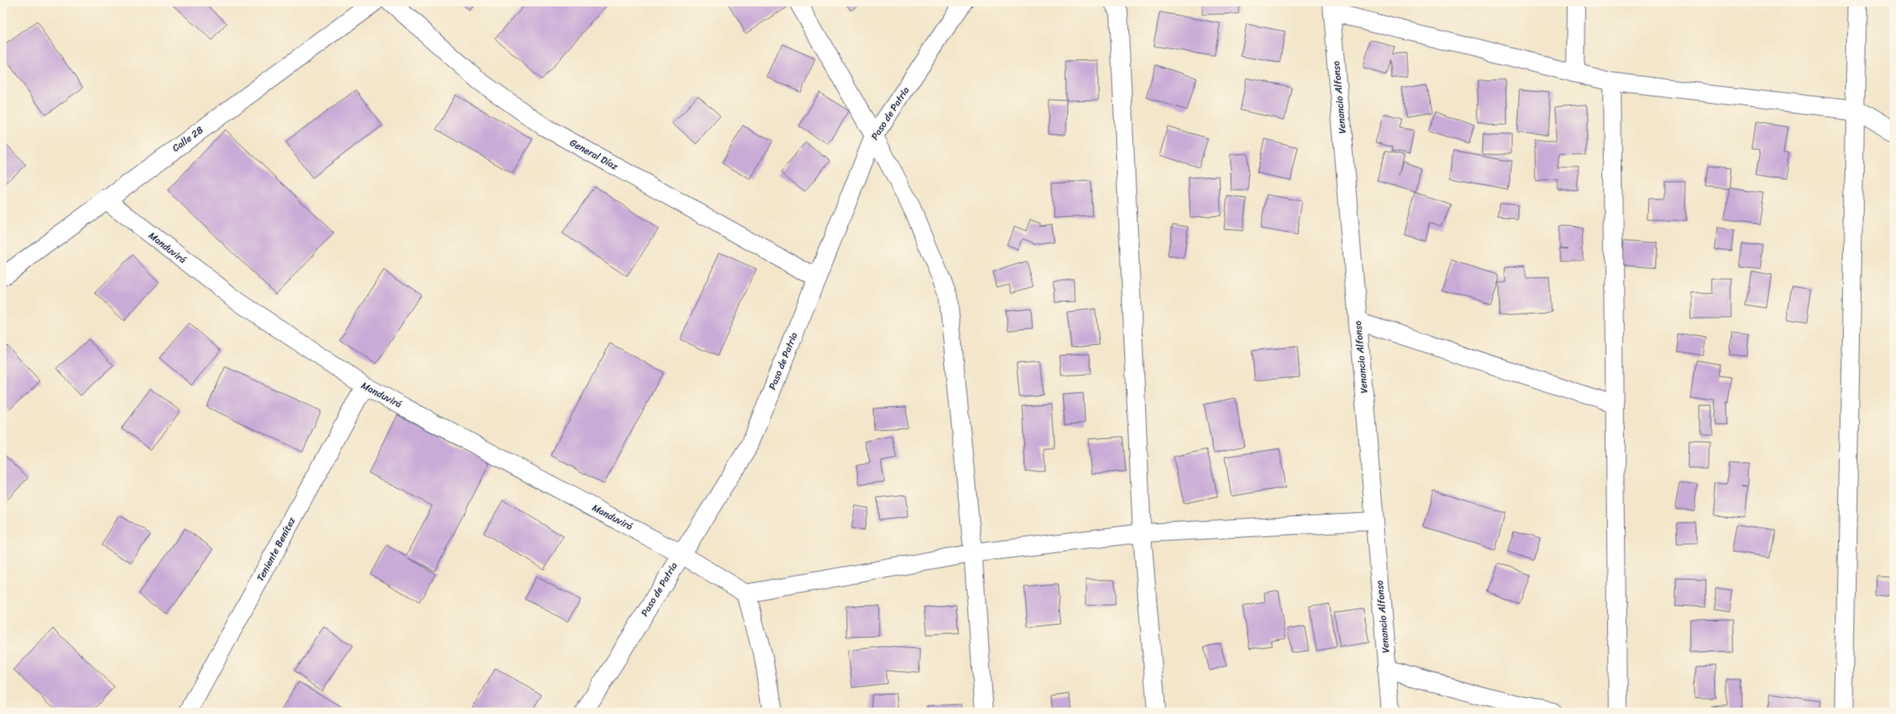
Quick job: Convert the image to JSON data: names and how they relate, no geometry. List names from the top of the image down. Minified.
{"streets":{"street":["Venancio Alfonso","Paso de Patria","Calle 28","General Díaz","Manduvirá","Teniente Benítez"]},"crossings":[["Paso de Patria","General Díaz"],["Paso de Patria","Manduvirá"],["Calle 28","Manduvirá"],["Manduvirá","Teniente Benítez"]]}
